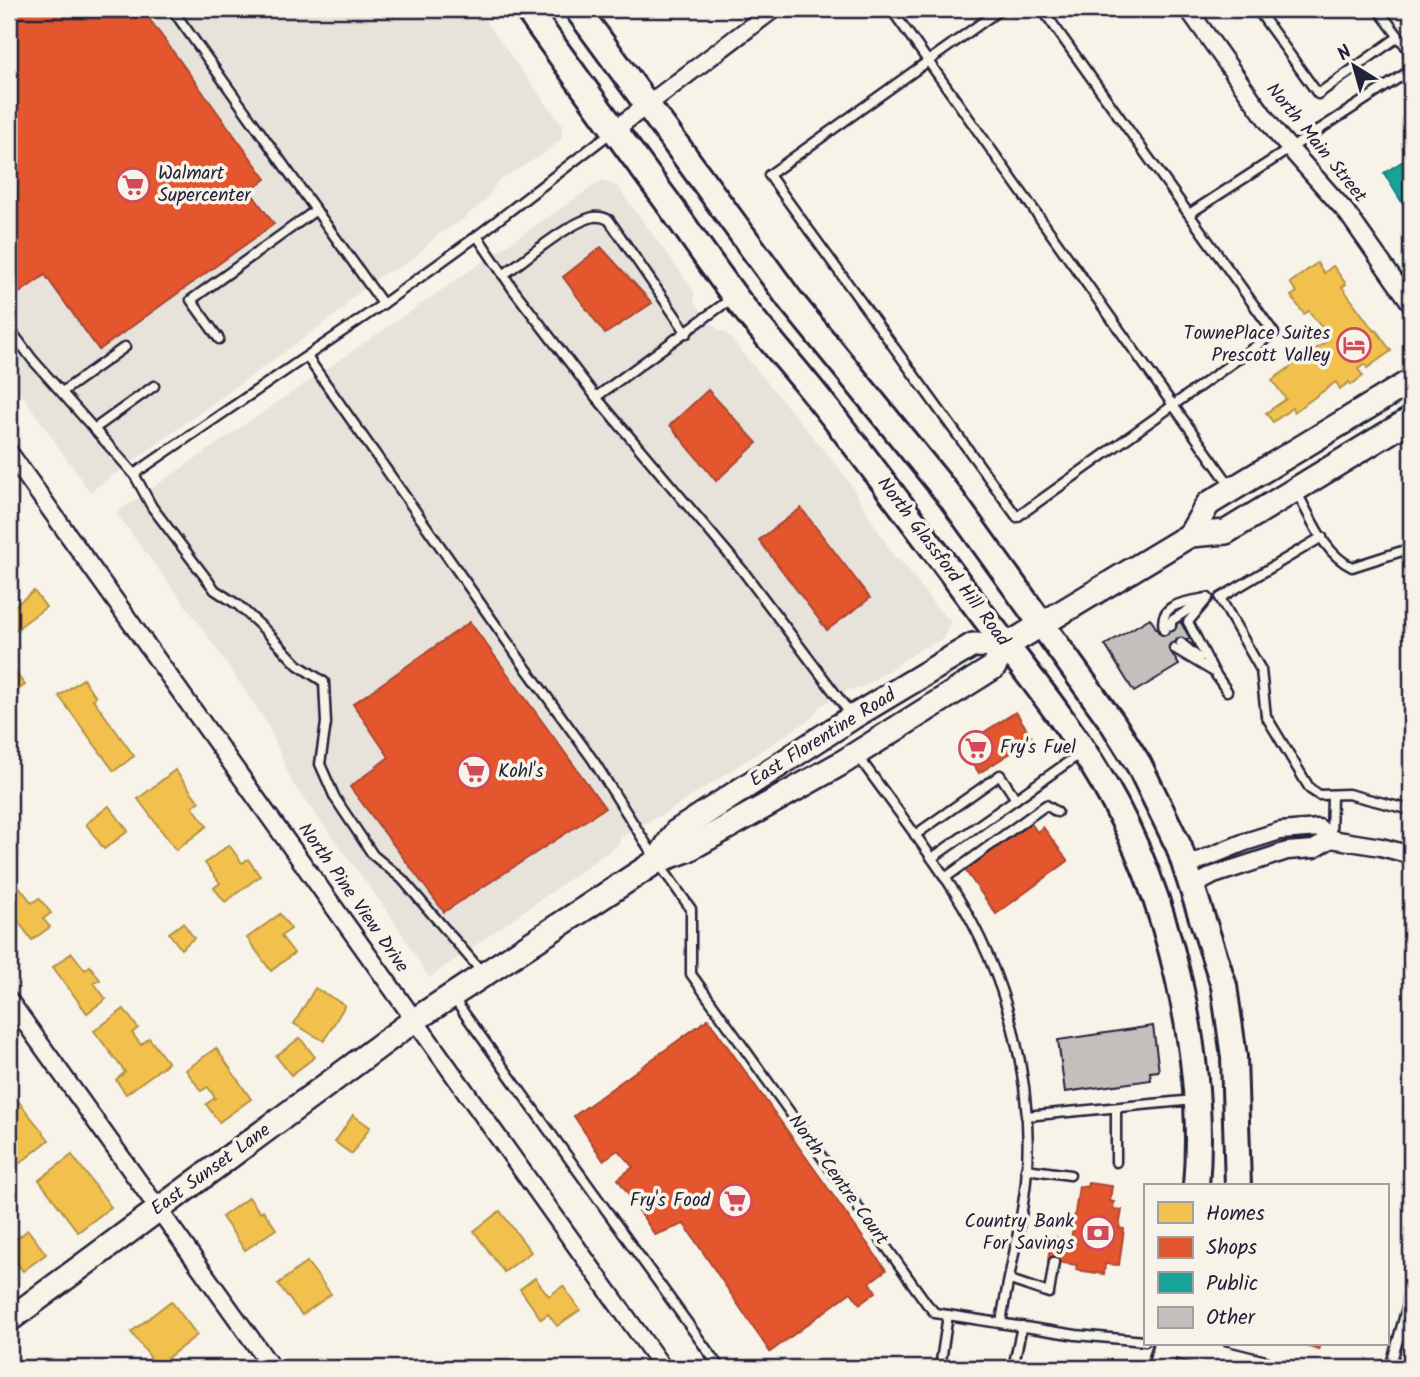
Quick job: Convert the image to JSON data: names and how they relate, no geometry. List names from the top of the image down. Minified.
{"streets":{"main road":["North Glassford Hill Road"],"street":["North Main Street","East Florentine Road","North Pine View Drive","East Sunset Lane"],"lane":["North Centre Court"]},"crossings":[["North Glassford Hill Road","East Florentine Road"],["East Florentine Road","North Pine View Drive"],["East Florentine Road","East Sunset Lane"],["East Florentine Road","North Centre Court"],["North Pine View Drive","East Sunset Lane"]],"places":{"supermarket":["Walmart Supercenter","Fry's Fuel","Kohl's","Fry's Food"],"hotel":["TownePlace Suites Prescott Valley"],"bank":["Country Bank For Savings"]},"legend":["Homes","Shops","Public","Other"],"north":"top left"}
